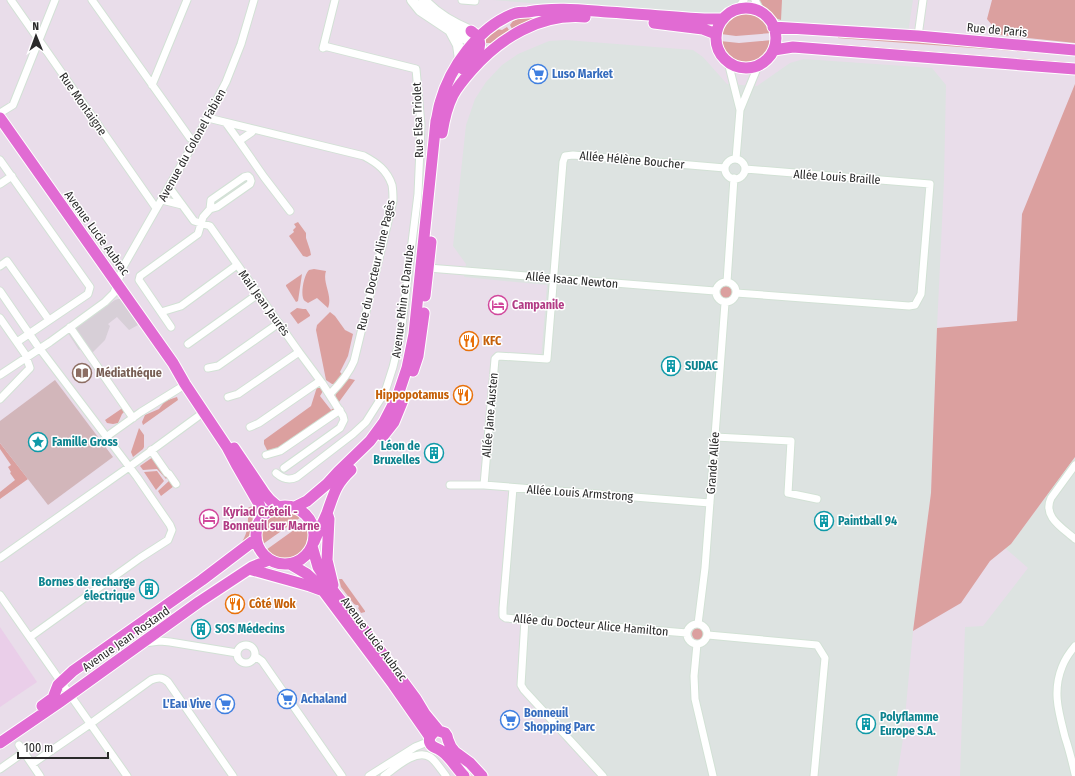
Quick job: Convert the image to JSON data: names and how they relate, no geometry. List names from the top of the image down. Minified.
{"streets":{"main road":["Rue de Paris","Avenue Lucie Aubrac","Avenue Rhin et Danube","Avenue Jean Rostand"],"street":["Rue Montaigne","Rue Elsa Triolet","Avenue du Colonel Fabien","Allée Hélène Boucher","Allée Louis Braille","Rue du Docteur Aline Pagès","Allée Isaac Newton","Mail Jean Jaurès","Allée Jane Austen","Grande Allée","Allée Louis Armstrong","Allée du Docteur Alice Hamilton"]},"crossings":[["Rue Montaigne","Avenue du Colonel Fabien"],["Avenue du Colonel Fabien","Avenue Lucie Aubrac"],["Avenue du Colonel Fabien","Rue du Docteur Aline Pagès"],["Avenue du Colonel Fabien","Mail Jean Jaurès"],["Allée Hélène Boucher","Allée Louis Braille"],["Allée Hélène Boucher","Allée Isaac Newton"],["Allée Hélène Boucher","Allée Jane Austen"],["Allée Louis Braille","Allée Isaac Newton"],["Allée Louis Braille","Grande Allée"],["Avenue Lucie Aubrac","Avenue Rhin et Danube"],["Avenue Lucie Aubrac","Avenue Jean Rostand"],["Rue du Docteur Aline Pagès","Mail Jean Jaurès"],["Allée Isaac Newton","Avenue Rhin et Danube"],["Allée Isaac Newton","Allée Jane Austen"],["Allée Isaac Newton","Grande Allée"],["Avenue Rhin et Danube","Avenue Jean Rostand"],["Allée Jane Austen","Allée Louis Armstrong"],["Grande Allée","Allée Louis Armstrong"],["Grande Allée","Allée du Docteur Alice Hamilton"],["Allée Louis Armstrong","Allée du Docteur Alice Hamilton"]],"places":{"supermarket":["Luso Market","Achaland","L'Eau Vive","Bonneuil Shopping Parc"],"hotel":["Campanile","Kyriad Créteil - Bonneuil sur Marne"],"restaurant":["KFC","Hippopotamus","Côté Wok"],"building":["SUDAC","Léon de Bruxelles","Paintball 94","Bornes de recharge électrique","SOS Médecins","Polyflamme Europe S.A."],"library":["Médiathéque"],"place":["Famille Gross"]},"scale_bar":"100 m","north":"top"}
